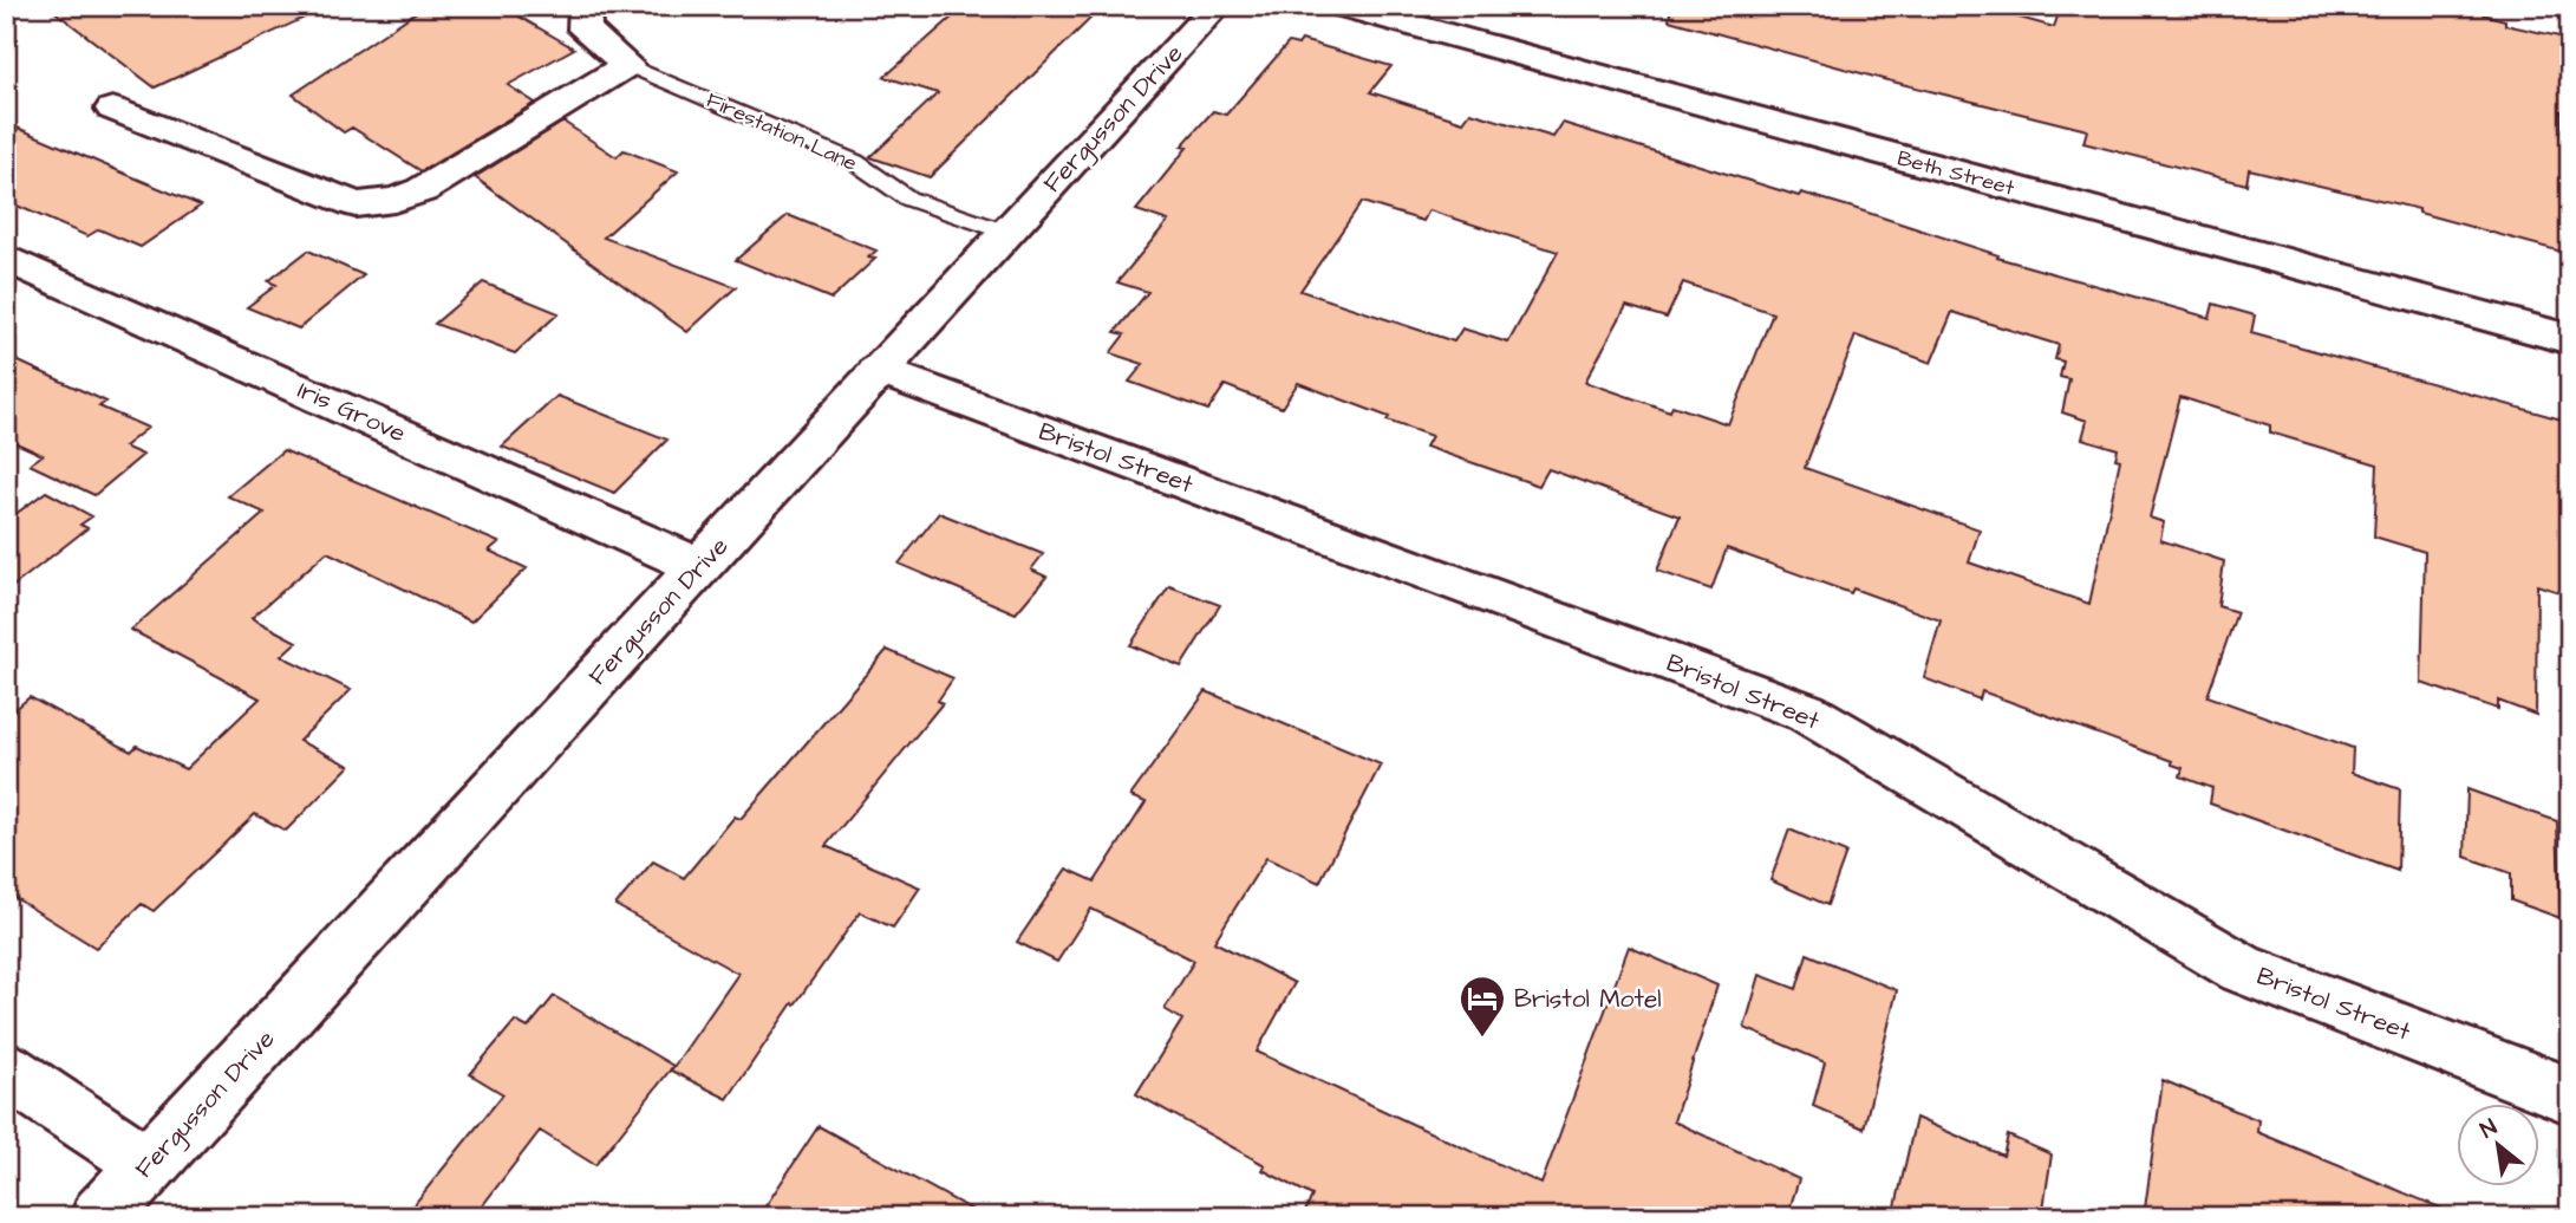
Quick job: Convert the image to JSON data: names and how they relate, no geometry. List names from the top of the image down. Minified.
{"streets":{"street":["Fergusson Drive","Firestation Lane","Beth Street","Iris Grove","Bristol Street"]},"crossings":[["Fergusson Drive","Firestation Lane"],["Fergusson Drive","Iris Grove"],["Fergusson Drive","Bristol Street"]],"places":{"hotel":["Bristol Motel"]},"north":"top left"}
